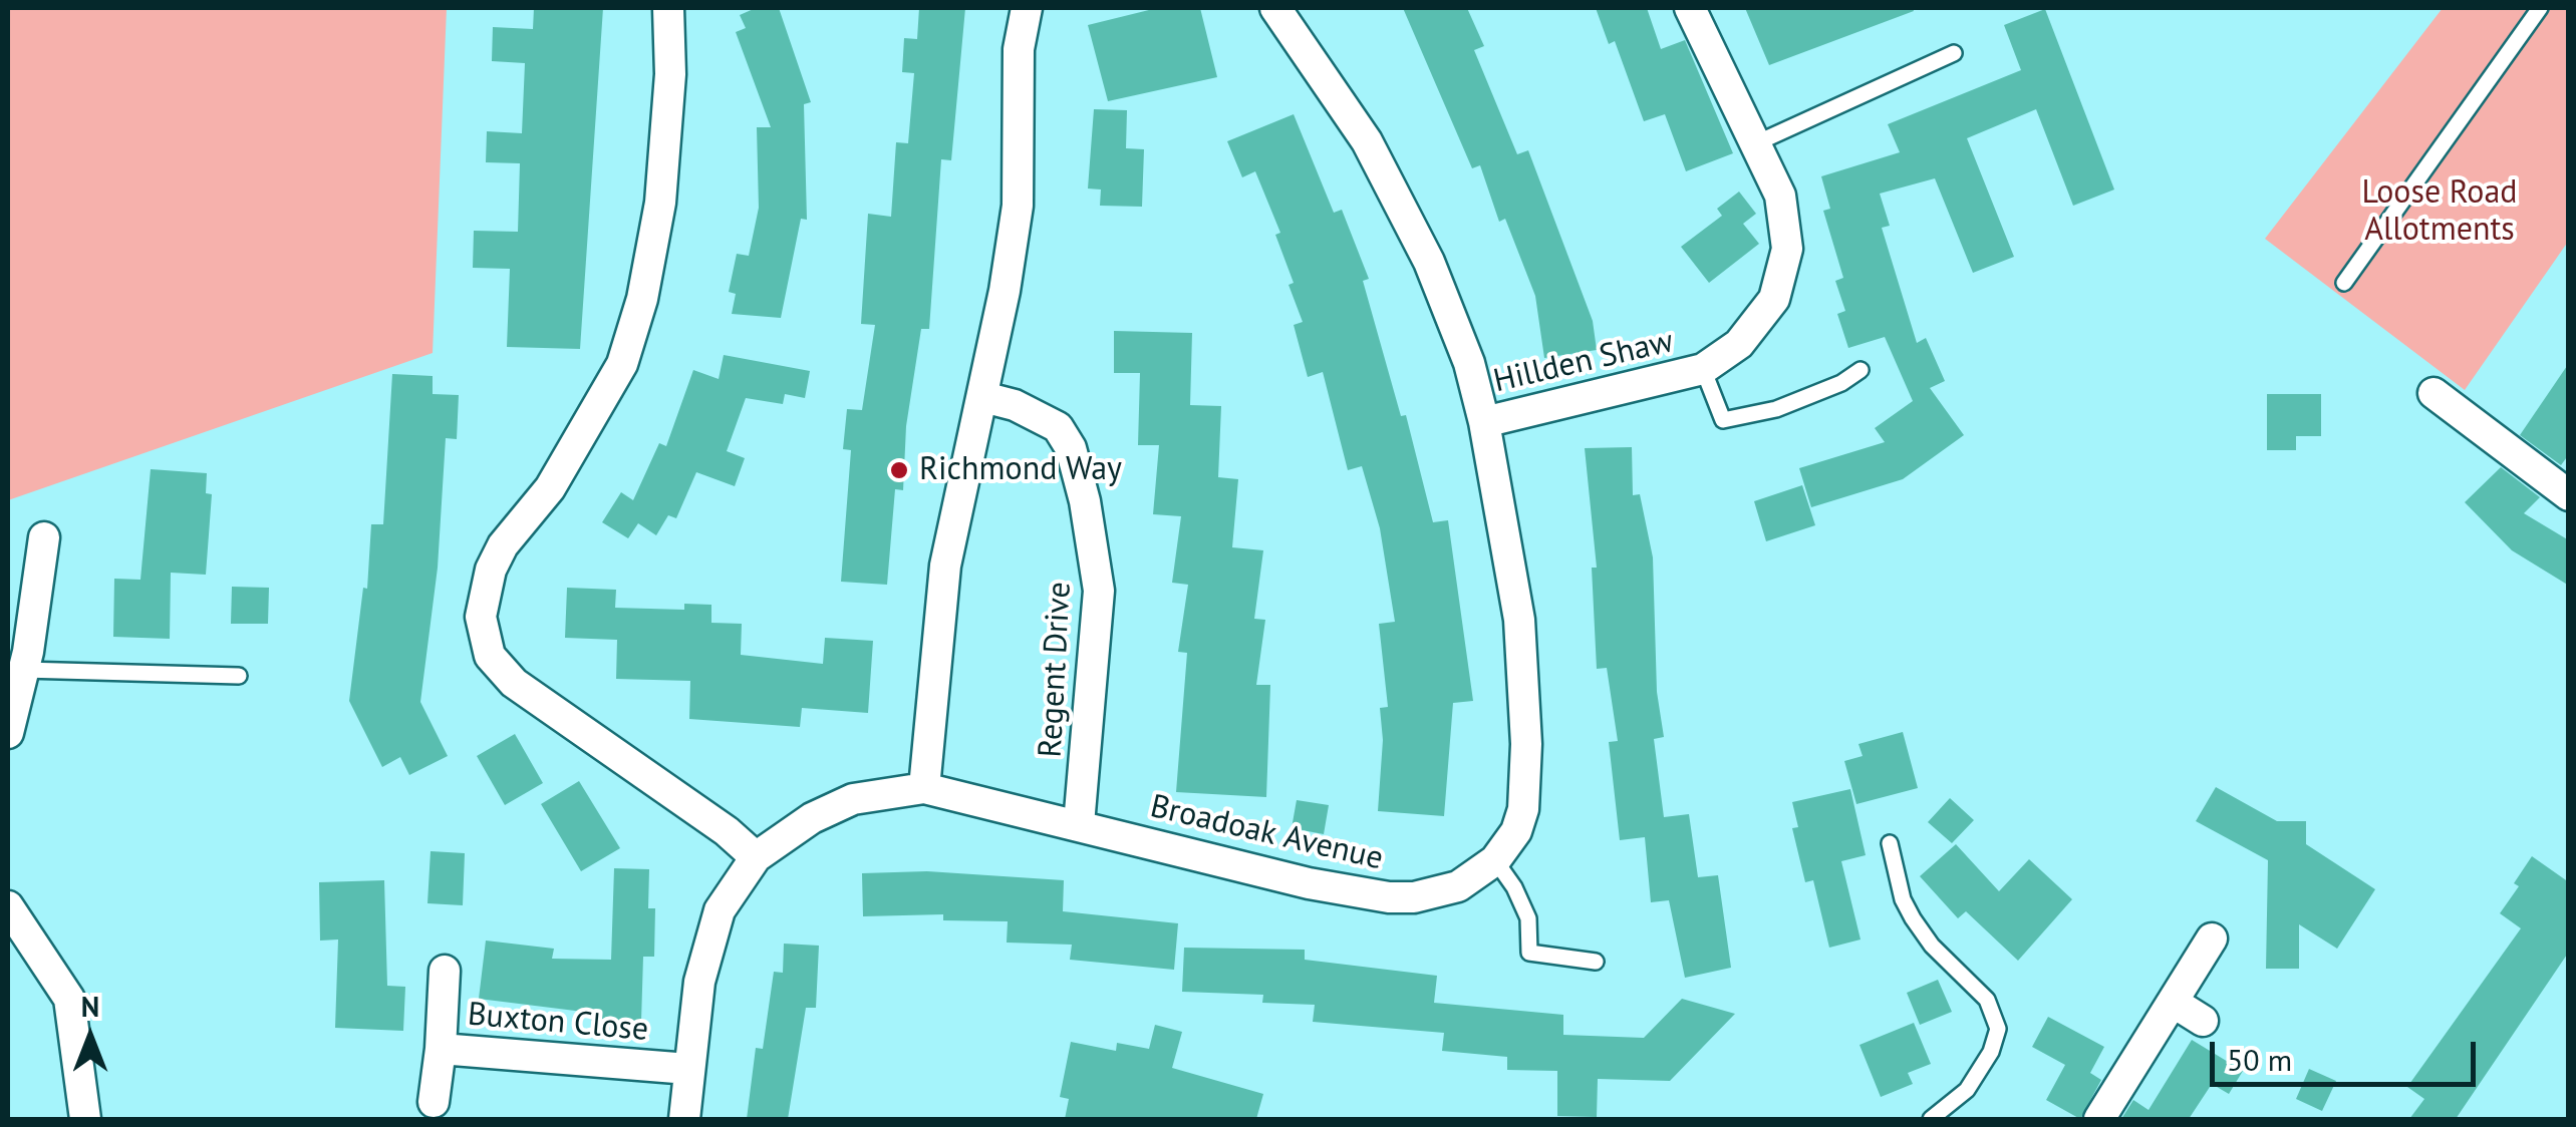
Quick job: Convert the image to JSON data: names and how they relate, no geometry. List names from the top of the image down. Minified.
{"streets":{"street":["Hillden Shaw","Regent Drive","Broadoak Avenue","Buxton Close"]},"crossings":[["Hillden Shaw","Broadoak Avenue"],["Regent Drive","Broadoak Avenue"],["Broadoak Avenue","Buxton Close"]],"parks":["Loose Road Allotments"],"places":["Richmond Way"],"scale_bar":"50 m","north":"top"}
